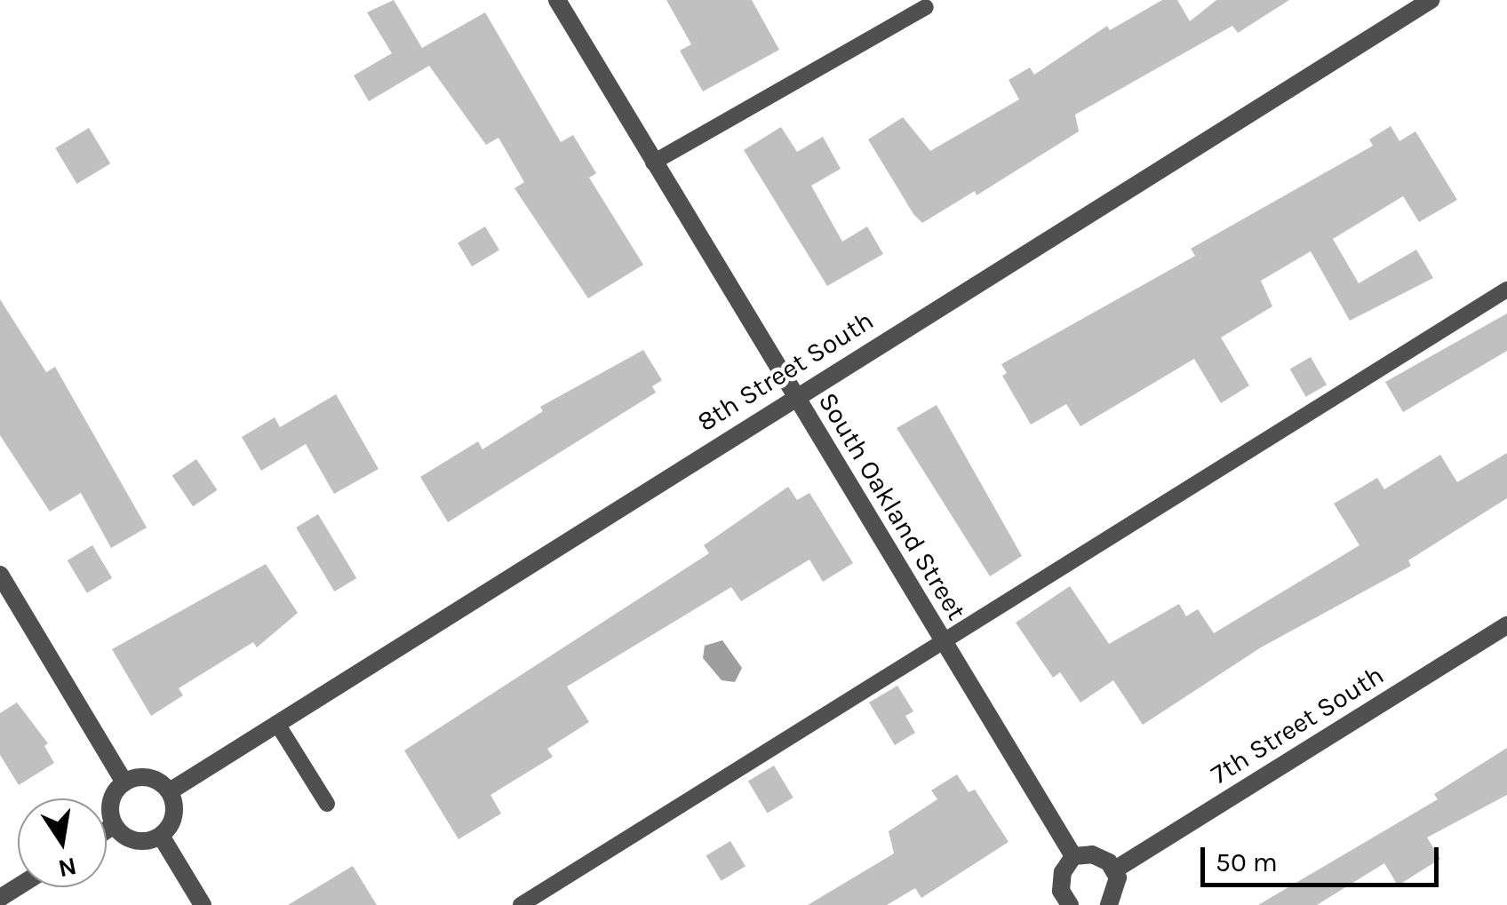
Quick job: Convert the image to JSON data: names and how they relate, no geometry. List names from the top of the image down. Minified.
{"streets":{"street":["8th Street South","South Oakland Street","7th Street South"]},"crossings":[["8th Street South","South Oakland Street"]],"scale_bar":"50 m","north":"bottom"}
